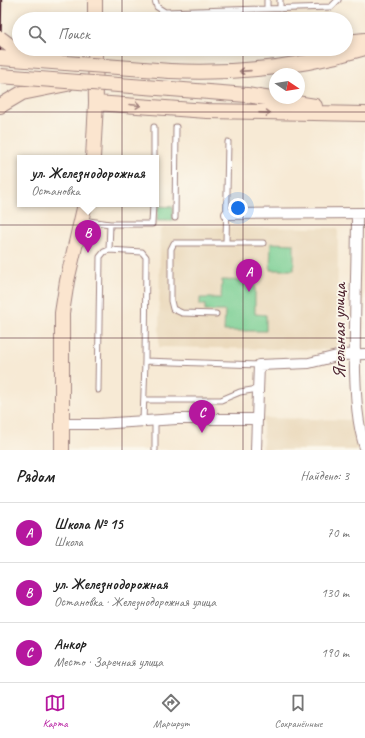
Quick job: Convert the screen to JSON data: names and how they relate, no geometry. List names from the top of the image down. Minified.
{"streets":{"street":["Ягельная улица"]},"north":"right","page":{"search":"Поиск","popup":["ул. Железнодорожная","Остановка"],"pins":["B","A","C"],"heading":["Рядом","Найдено: 3"],"list":[{"mark":"A","name":"Школа № 15","note":"Школа","value":"70 m"},{"mark":"B","name":"ул. Железнодорожная","note":"Остановка · Железнодорожная улица","value":"130 m"},{"mark":"C","name":"Анкор","note":"Место · Заречная улица","value":"190 m"}],"nav":["Карта","Маршрут","Сохранённые"]}}
